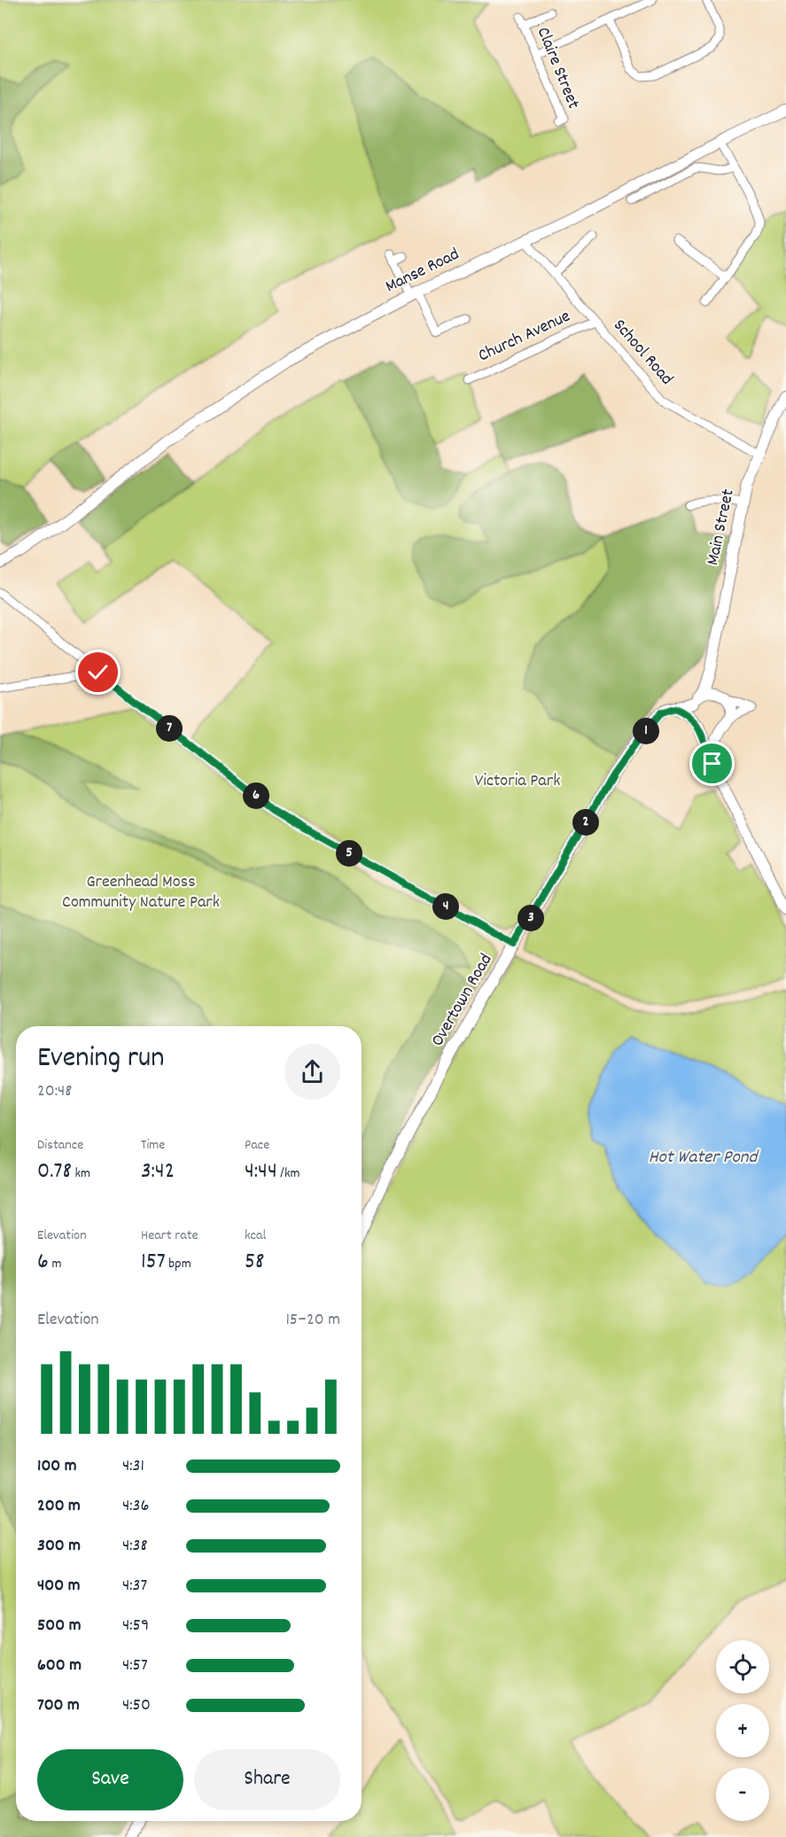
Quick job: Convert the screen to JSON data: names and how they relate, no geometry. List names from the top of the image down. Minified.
{"streets":{"main road":["Manse Road","Main Street","Overtown Road"],"street":["Claire Street","Church Avenue","School Road"]},"crossings":[["Manse Road","School Road"],["Church Avenue","School Road"],["School Road","Main Street"],["Main Street","Overtown Road"]],"water":["Hot Water Pond"],"parks":["Victoria Park","Greenhead Moss Community Nature Park"],"page":{"pins":["7","1","6","2","5","4","3"],"heading":["Evening run","20:48"],"stats":[["Distance","0.78 km"],["Time","3:42"],["Pace","4:44 /km"],["Elevation","6 m"],["Heart rate","157 bpm"],["kcal","58"]],"chart":["Elevation","15–20 m"],"list":[{"name":"100 m","note":"4:31"},{"name":"200 m","note":"4:36"},{"name":"300 m","note":"4:38"},{"name":"400 m","note":"4:37"},{"name":"500 m","note":"4:59"},{"name":"600 m","note":"4:57"},{"name":"700 m","note":"4:50"}],"map_buttons":["+","−"],"buttons":["Save","Share"]}}
